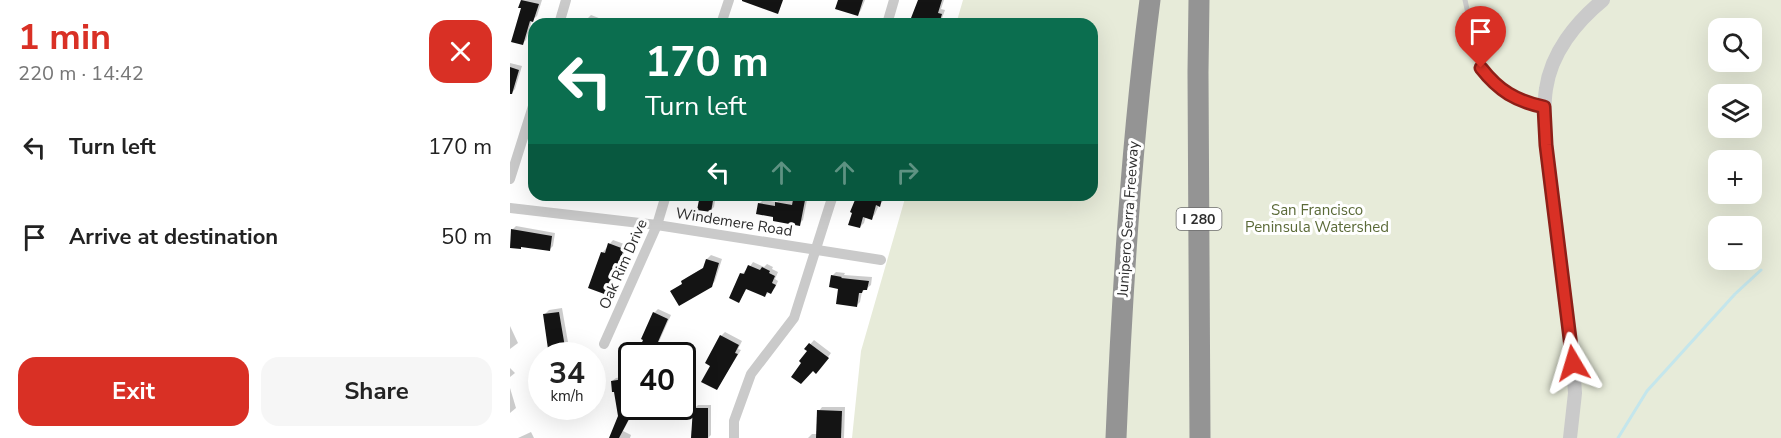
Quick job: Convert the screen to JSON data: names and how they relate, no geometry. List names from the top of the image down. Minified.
{"streets":{"highway":["Junipero Serra Freeway","I 280"],"street":["Windemere Road","Oak Rim Drive"]},"crossings":[["Windemere Road","Oak Rim Drive"]],"parks":["San Francisco Peninsula Watershed"],"page":{"heading":["1 min","220 m · 14:42"],"map_buttons":["+","−"],"turn":["170 m","Turn left"],"list":[{"name":"Turn left","value":"170 m"},{"name":"Arrive at destination","value":"50 m"}],"speed":"34 km/h","limit":"40","buttons":["Exit","Share"]}}
